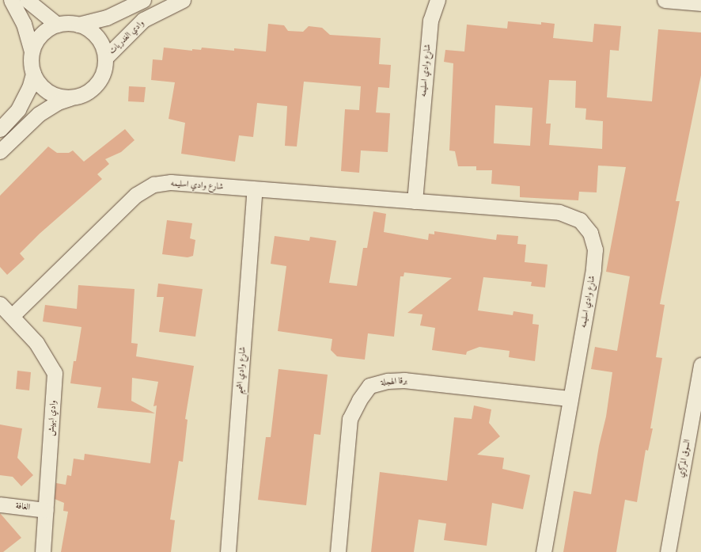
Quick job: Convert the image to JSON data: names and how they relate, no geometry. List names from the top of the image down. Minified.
{"streets":{"street":["وادي الغدريات","شارع وادي اسليمه","شارع وادي اشميم","برقا الهجلة","وادي ابهيش","السوق المركزي","الغافة"]},"crossings":[["شارع وادي اسليمه","شارع وادي اشميم"],["شارع وادي اسليمه","برقا الهجلة"],["شارع وادي اسليمه","وادي ابهيش"],["وادي ابهيش","الغافة"]]}
